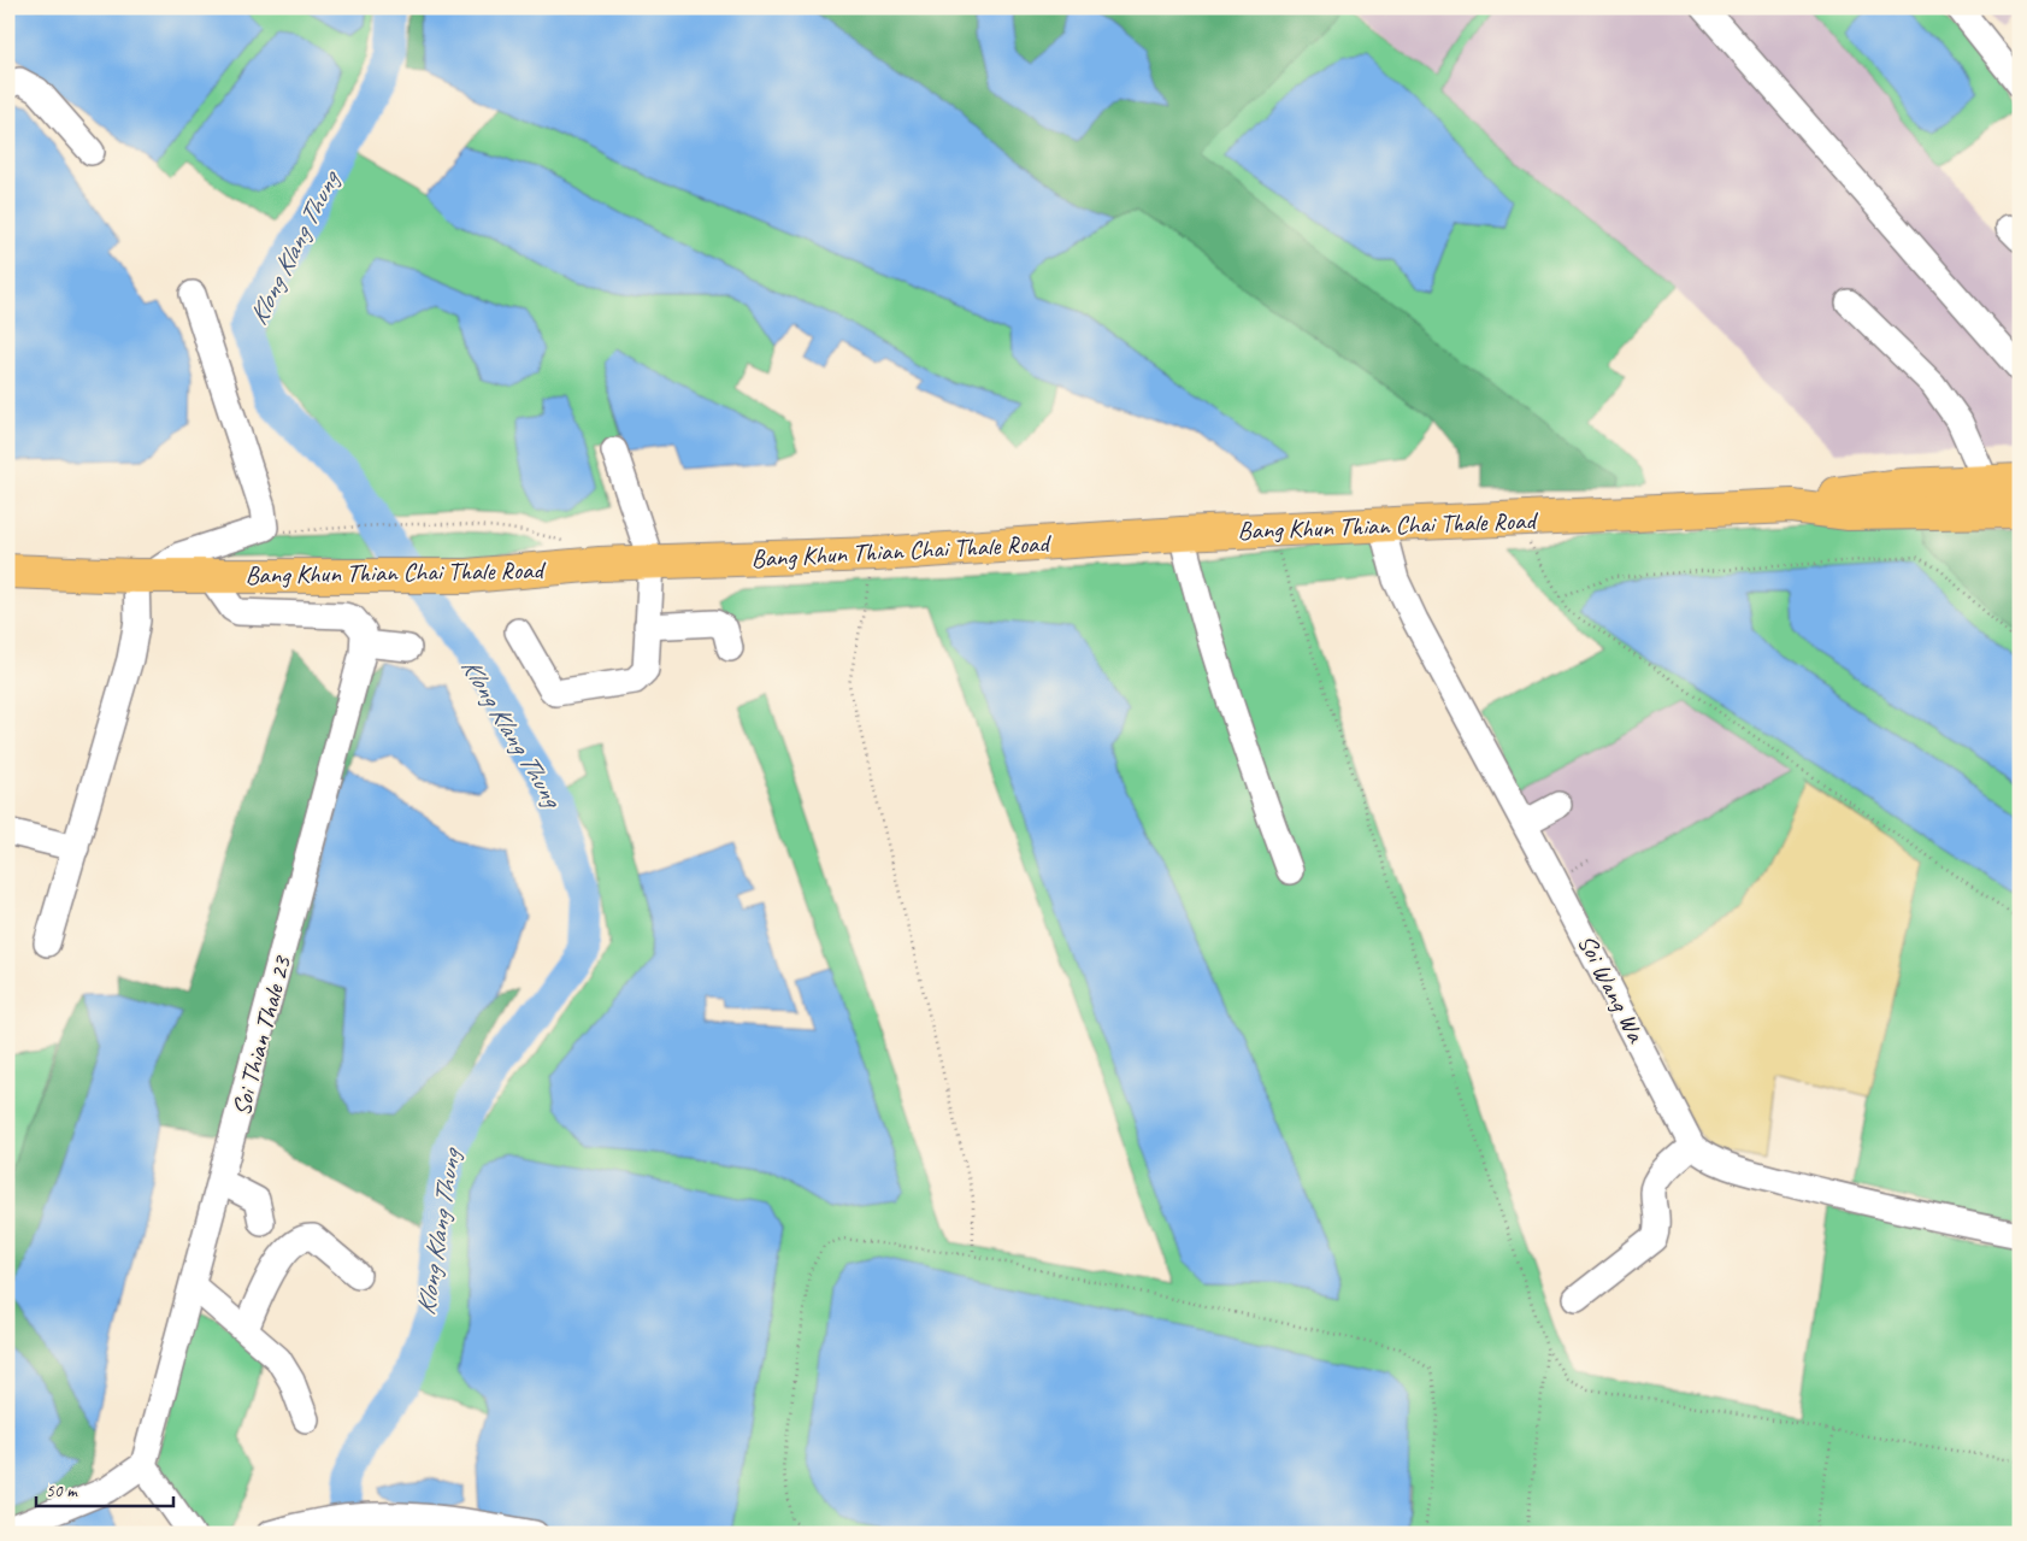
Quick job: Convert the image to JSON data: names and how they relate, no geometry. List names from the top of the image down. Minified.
{"streets":{"main road":["Bang Khun Thian Chai Thale Road"],"street":["Soi Wang Wa","Soi Thian Thale 23"]},"crossings":[["Bang Khun Thian Chai Thale Road","Soi Wang Wa"]],"water":["Klong Klang Thung"],"scale_bar":"50 m"}
